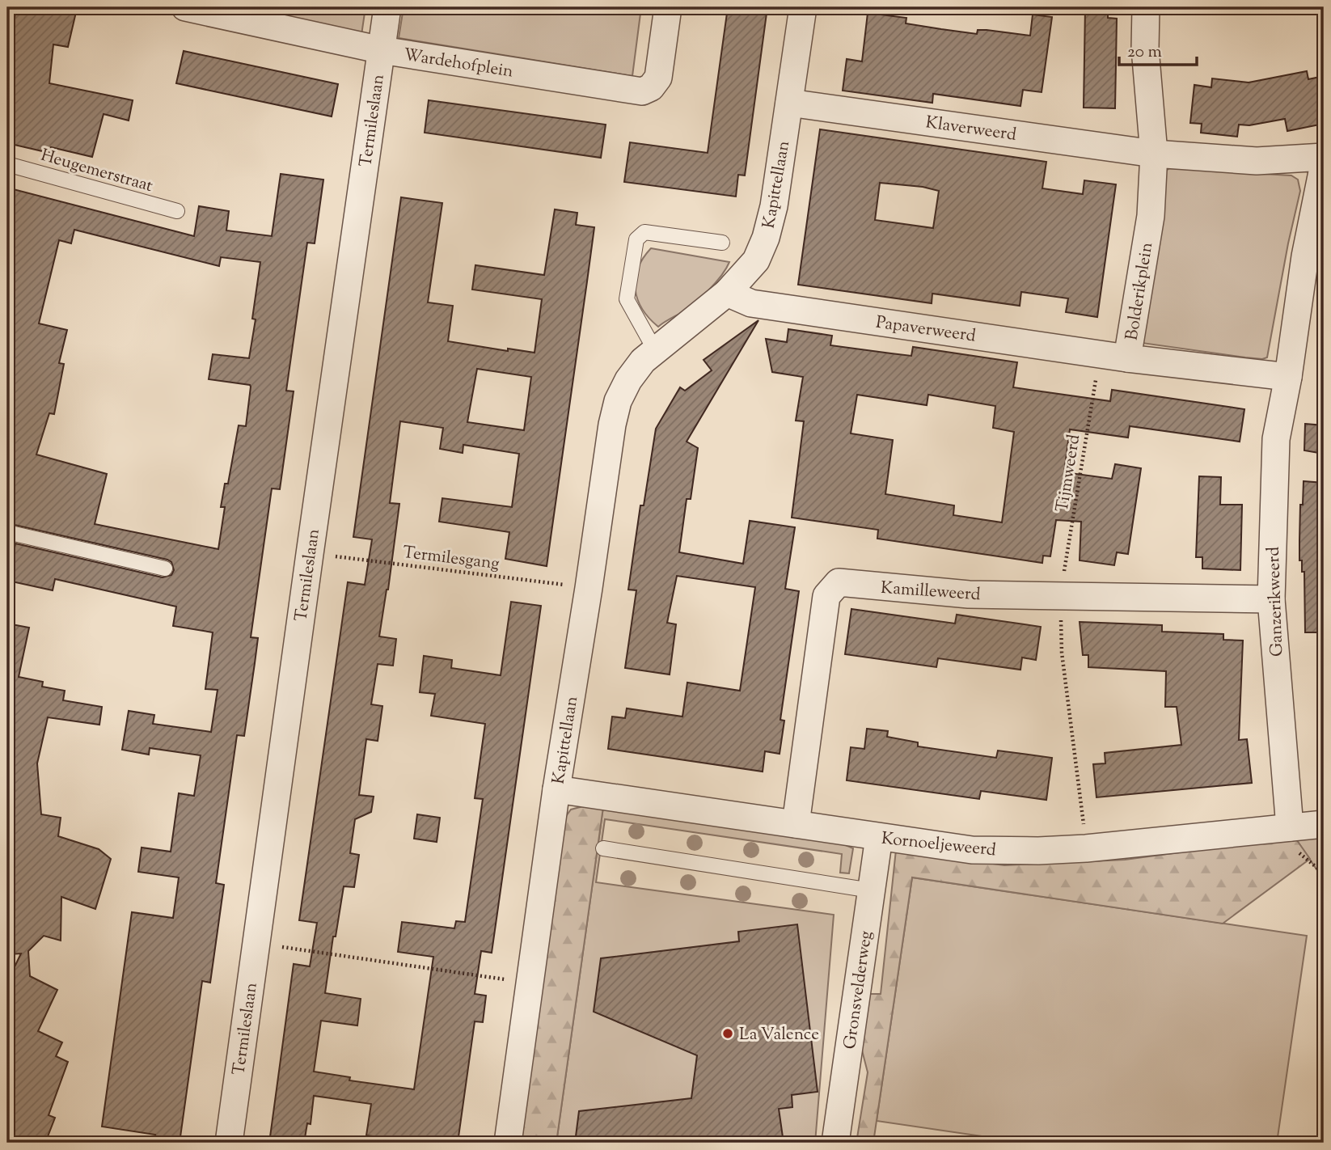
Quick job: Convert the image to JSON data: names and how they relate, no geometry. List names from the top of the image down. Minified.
{"streets":{"street":["Wardehofplein","Termileslaan","Klaverweerd","Kapittellaan","Bolderikplein","Papaverweerd","Kamilleweerd","Ganzerikweerd","Kornoeljeweerd","Gronsvelderweg"],"lane":["Heugemerstraat"],"path":["Tijmweerd","Termilesgang"]},"crossings":[["Wardehofplein","Termileslaan"],["Termileslaan","Termilesgang"],["Klaverweerd","Kapittellaan"],["Klaverweerd","Bolderikplein"],["Kapittellaan","Papaverweerd"],["Kapittellaan","Termilesgang"],["Kapittellaan","Kornoeljeweerd"],["Bolderikplein","Papaverweerd"],["Bolderikplein","Ganzerikweerd"],["Papaverweerd","Tijmweerd"],["Tijmweerd","Kamilleweerd"],["Tijmweerd","Kornoeljeweerd"],["Kamilleweerd","Ganzerikweerd"],["Kamilleweerd","Kornoeljeweerd"],["Ganzerikweerd","Kornoeljeweerd"],["Kornoeljeweerd","Gronsvelderweg"]],"places":["La Valence"],"scale_bar":"20 m"}
